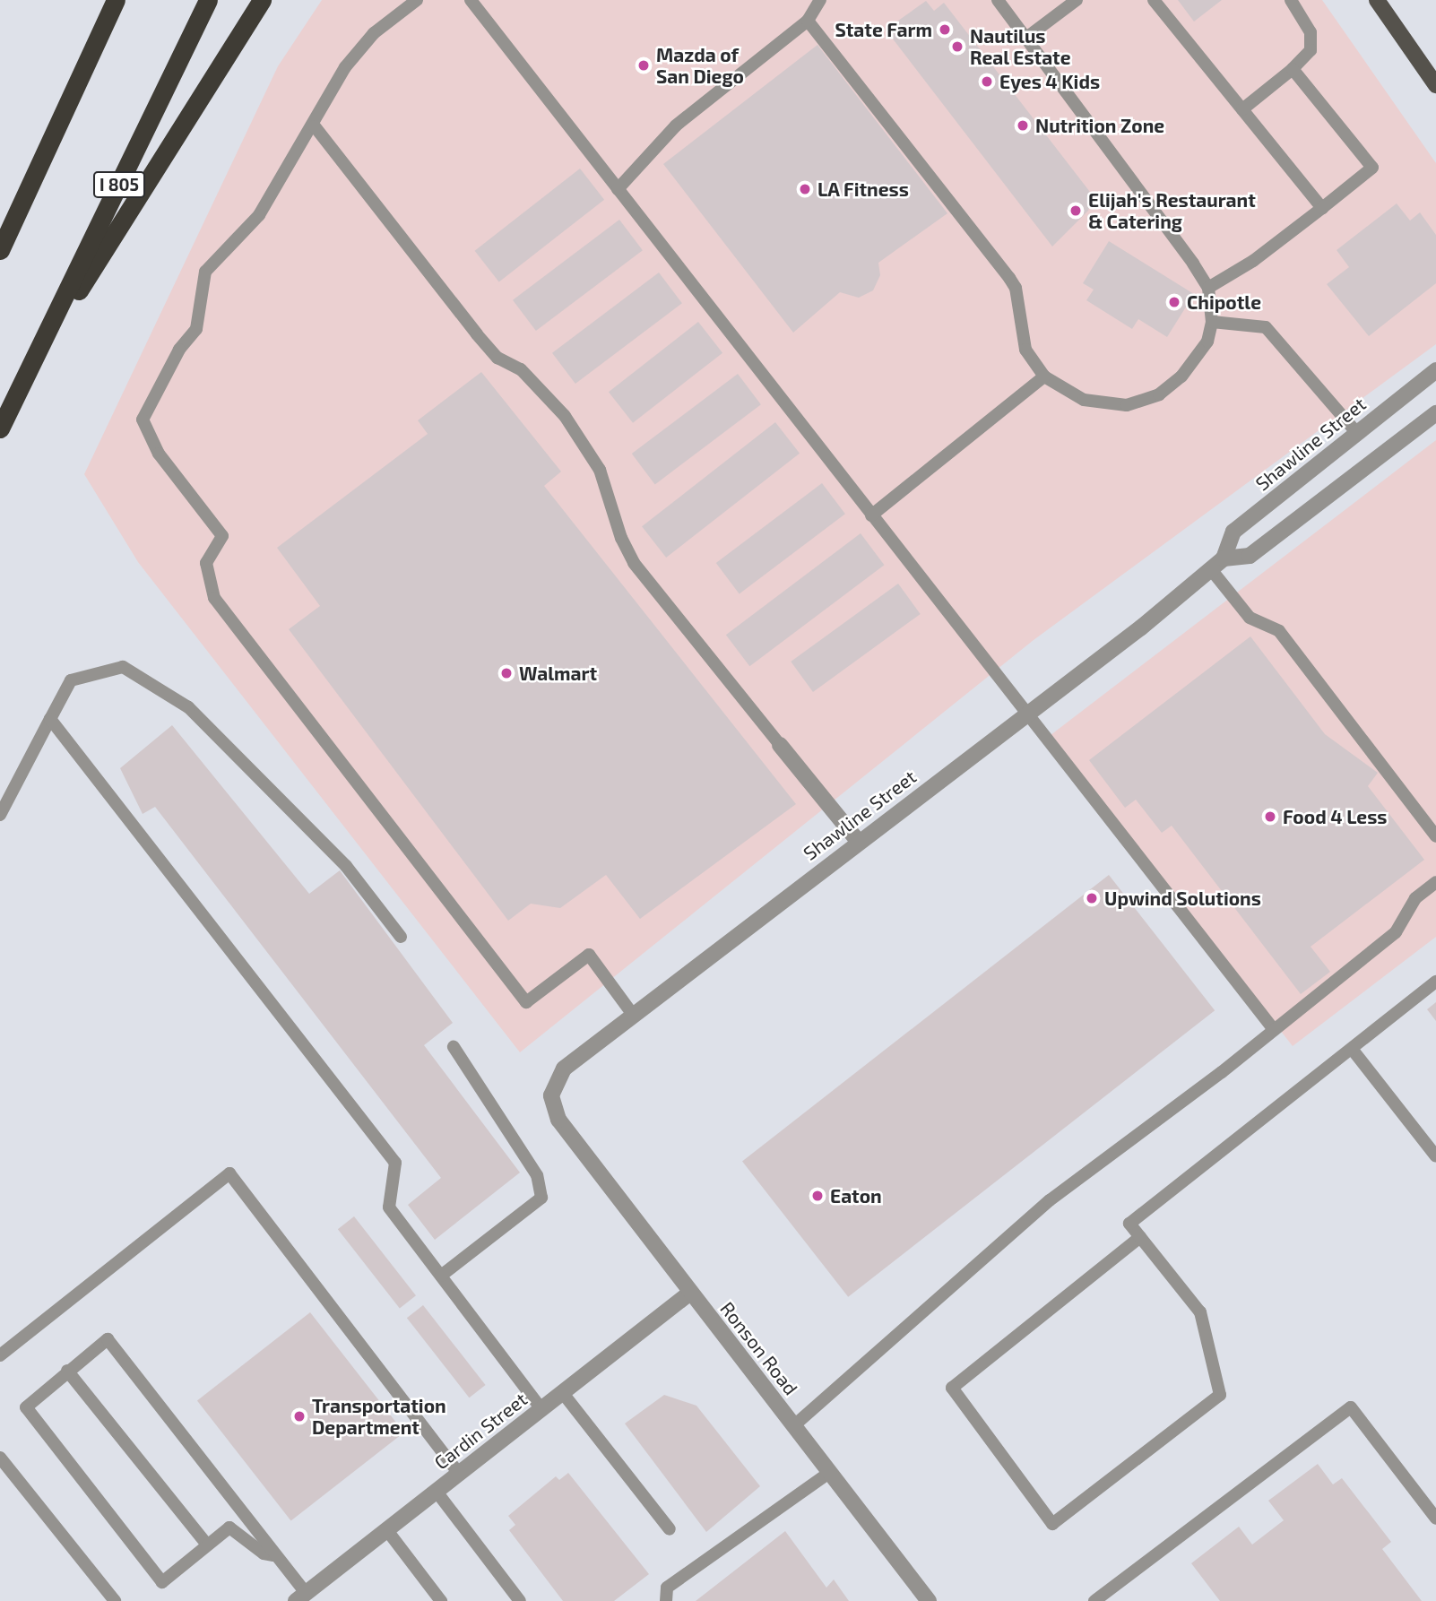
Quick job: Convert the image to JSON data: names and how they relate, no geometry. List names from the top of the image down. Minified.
{"streets":{"highway":["I 805"],"street":["Shawline Street","Ronson Road","Cardin Street"]},"crossings":[["Shawline Street","Ronson Road"],["Ronson Road","Cardin Street"]],"places":["State Farm","Nautilus Real Estate","Mazda of San Diego","Eyes 4 Kids","Nutrition Zone","LA Fitness","Elijah's Restaurant & Catering","Chipotle","Walmart","Food 4 Less","Upwind Solutions","Eaton","Transportation Department"]}
